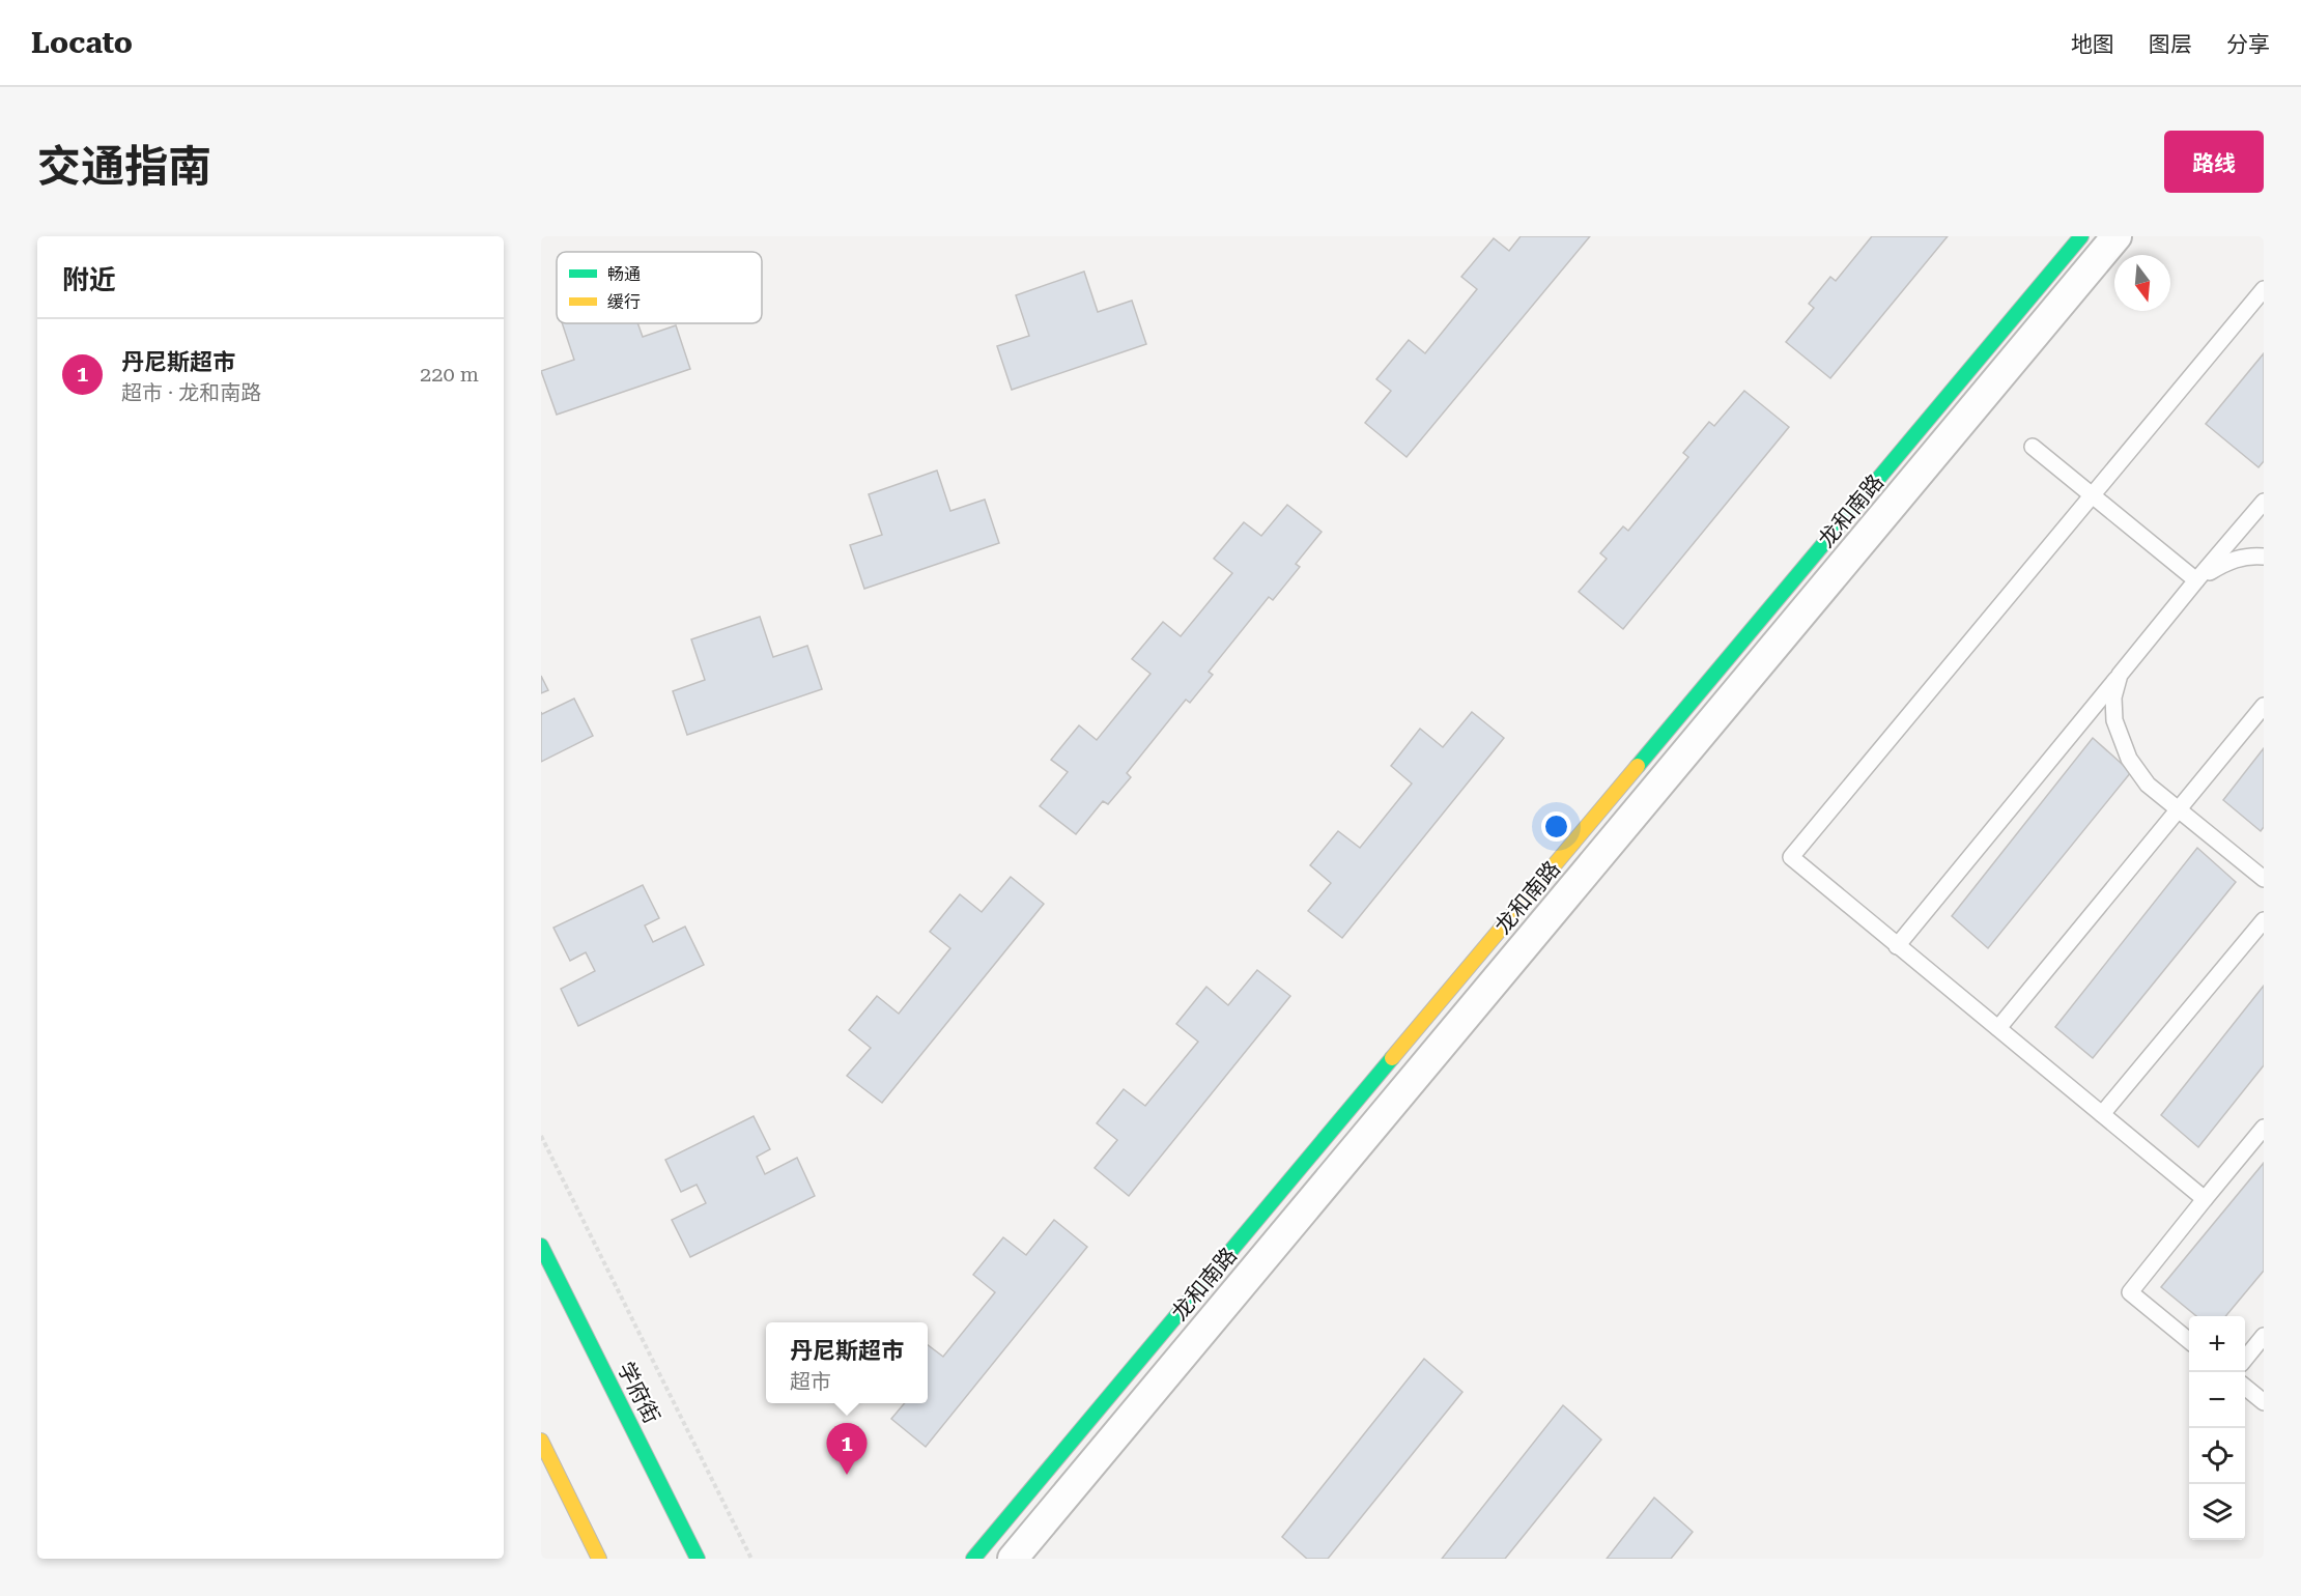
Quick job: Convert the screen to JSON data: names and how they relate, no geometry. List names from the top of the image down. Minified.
{"streets":{"street":["龙和南路","学府街"]},"legend":["畅通","缓行"],"north":"bottom","page":{"header":"Locato","nav":["地图","图层","分享"],"title":"交通指南","buttons":"路线","heading":"附近","list":[{"mark":"1","name":"丹尼斯超市","note":"超市 · 龙和南路","value":"220 m"}],"map_buttons":["+","−"],"popup":["丹尼斯超市","超市"],"pins":"1"}}
